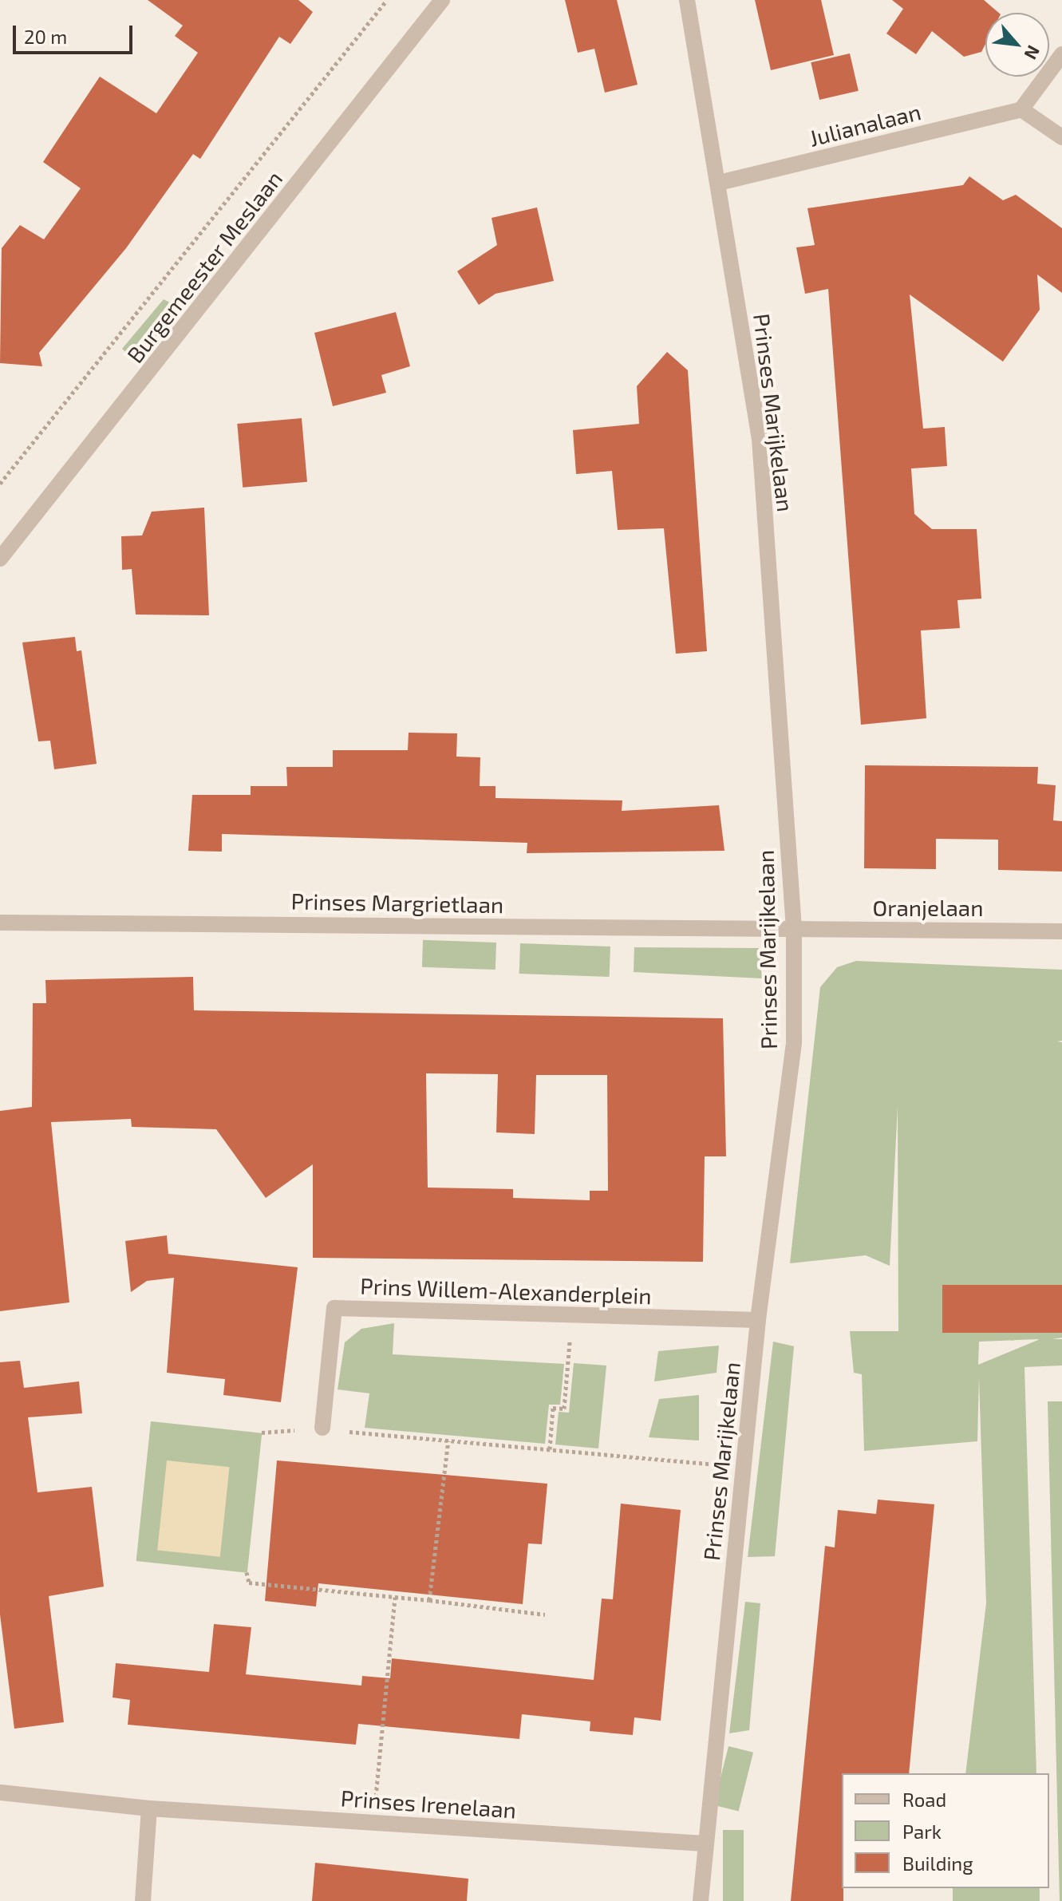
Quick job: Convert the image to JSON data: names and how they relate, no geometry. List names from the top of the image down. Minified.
{"streets":{"street":["Julianalaan","Burgemeester Meslaan","Prinses Marijkelaan","Prinses Margrietlaan","Oranjelaan","Prins Willem-Alexanderplein","Prinses Irenelaan"]},"crossings":[["Julianalaan","Prinses Marijkelaan"],["Prinses Marijkelaan","Prinses Margrietlaan"],["Prinses Marijkelaan","Oranjelaan"],["Prinses Marijkelaan","Prins Willem-Alexanderplein"],["Prinses Marijkelaan","Prinses Irenelaan"],["Prinses Margrietlaan","Oranjelaan"]],"legend":["Road","Park","Building"],"scale_bar":"20 m","north":"bottom right"}
